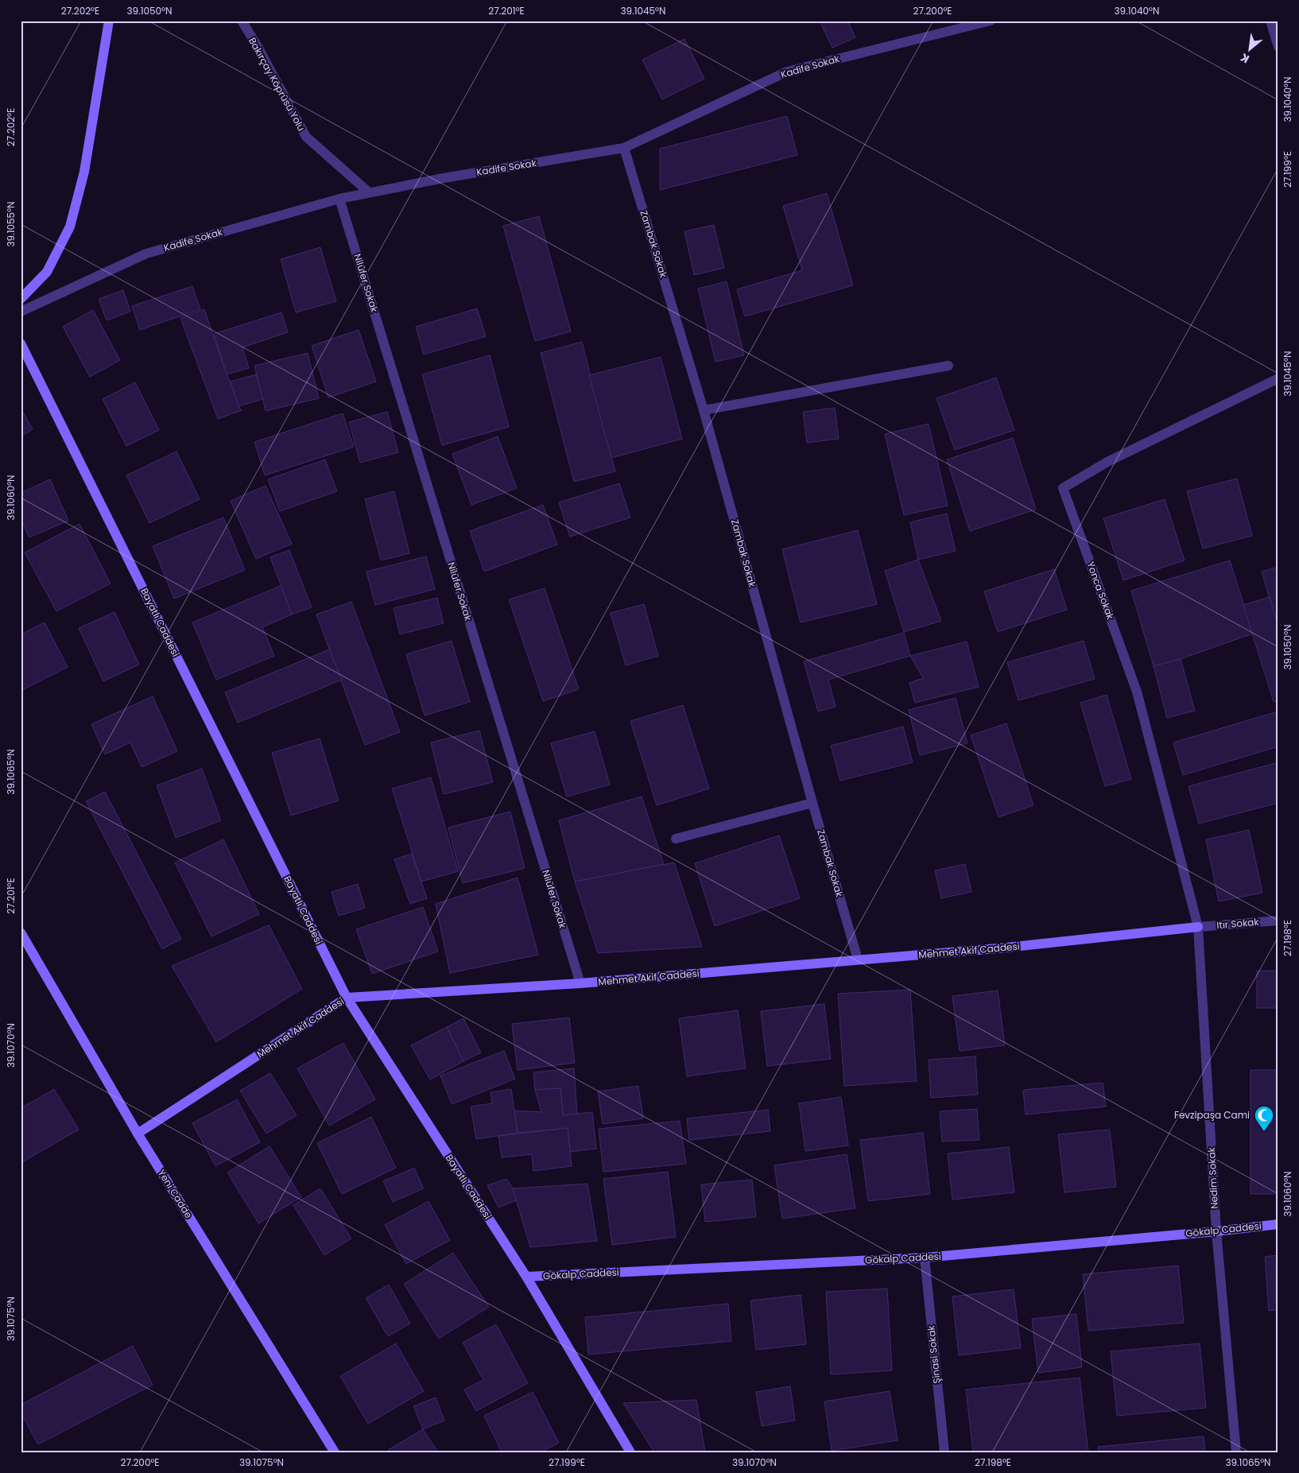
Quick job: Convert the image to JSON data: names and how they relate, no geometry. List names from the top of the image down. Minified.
{"streets":{"street":["Kadife Sokak","Bakırçay Köprüsü Yolu","Zambak Sokak","Nilüfer Sokak","Yonca Sokak","Bayatlı Caddesi","Itır Sokak","Mehmet Akif Caddesi","Nedim Sokak","Yeni Cadde","Gökalp Caddesi","Şinasi Sokak"]},"crossings":[["Kadife Sokak","Bakırçay Köprüsü Yolu"],["Kadife Sokak","Zambak Sokak"],["Kadife Sokak","Nilüfer Sokak"],["Zambak Sokak","Mehmet Akif Caddesi"],["Nilüfer Sokak","Mehmet Akif Caddesi"],["Yonca Sokak","Itır Sokak"],["Yonca Sokak","Mehmet Akif Caddesi"],["Yonca Sokak","Nedim Sokak"],["Bayatlı Caddesi","Mehmet Akif Caddesi"],["Bayatlı Caddesi","Gökalp Caddesi"],["Itır Sokak","Mehmet Akif Caddesi"],["Itır Sokak","Nedim Sokak"],["Mehmet Akif Caddesi","Nedim Sokak"],["Mehmet Akif Caddesi","Yeni Cadde"],["Nedim Sokak","Gökalp Caddesi"],["Gökalp Caddesi","Şinasi Sokak"]],"places":{"mosque":["Fevzipaşa Cami"]},"north":"bottom left","coordinates":["27.202°E","39.1050°N","27.201°E","39.1045°N","27.200°E","39.1040°N","27.199°E","39.1055°N","39.1060°N","39.1065°N","27.198°E","39.1070°N","39.1075°N"]}
